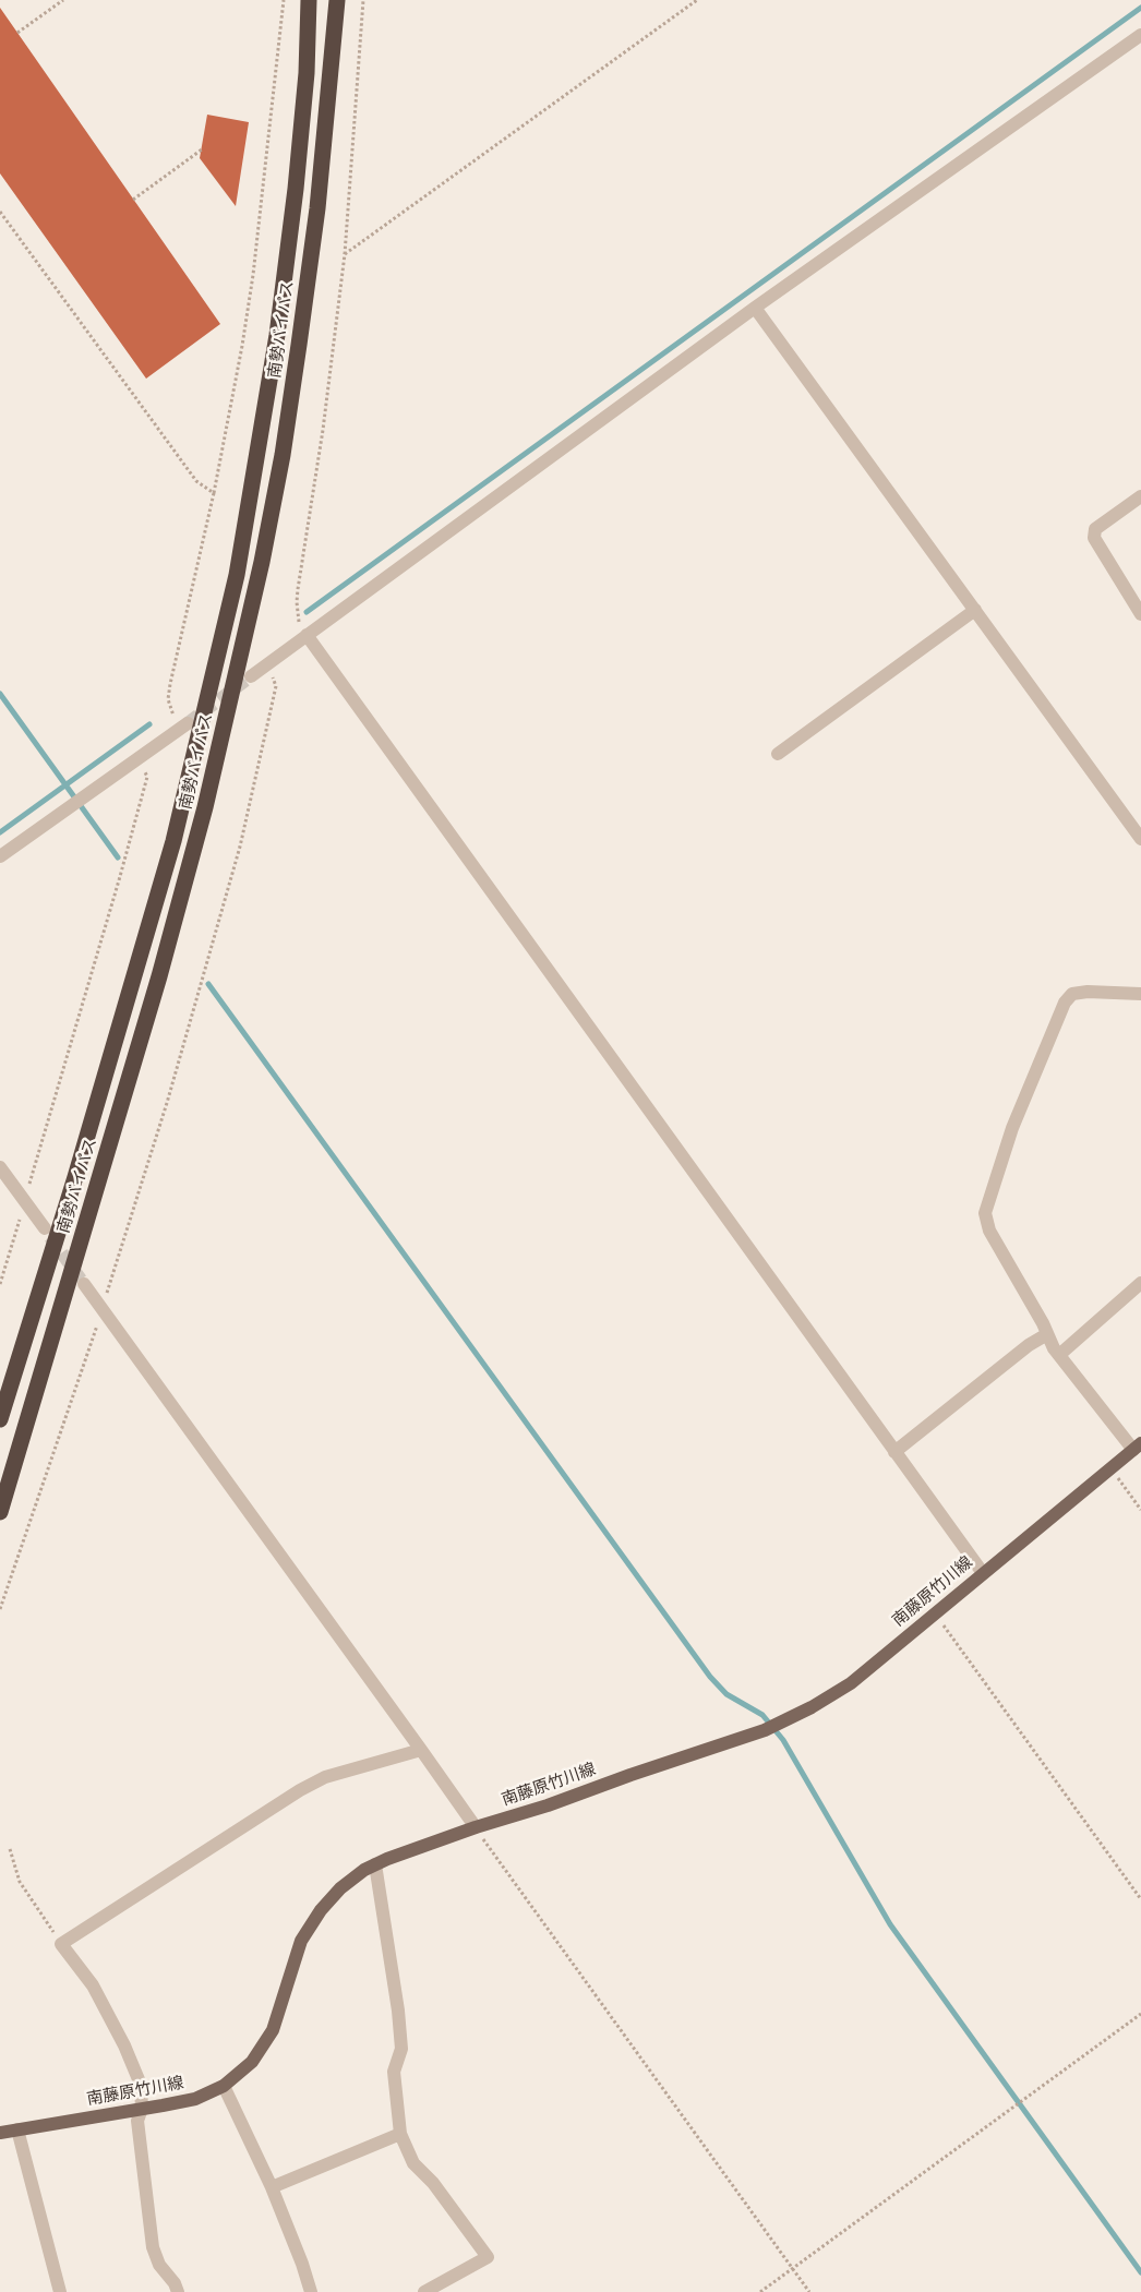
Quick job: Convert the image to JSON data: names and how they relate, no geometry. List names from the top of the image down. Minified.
{"streets":{"highway":["南勢バイパス"],"main road":["南藤原竹川線"]}}
